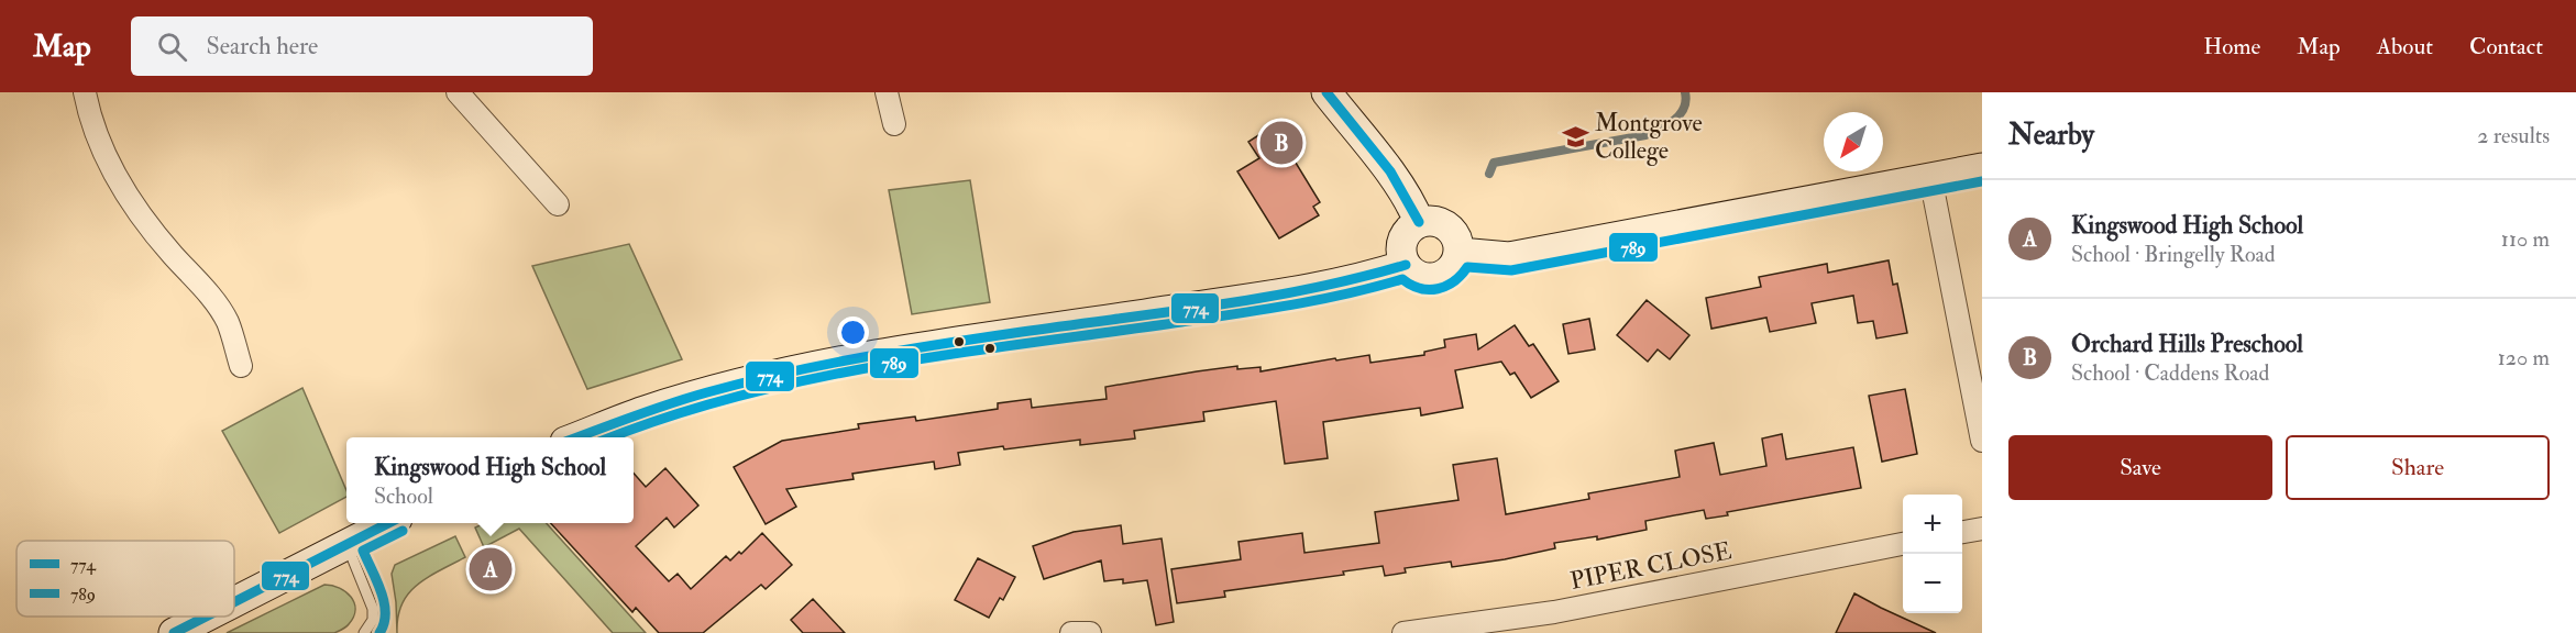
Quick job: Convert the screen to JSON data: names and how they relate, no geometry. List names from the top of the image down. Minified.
{"streets":{"street":["PIPER CLOSE"]},"places":{"school or university":["Montgrove College"]},"lines":["transit line 774","transit line 789"],"legend":["774","789"],"north":"bottom left","page":{"header":"Map","search":"Search here","nav":["Home","Map","About","Contact"],"heading":["Nearby","2 results"],"pins":["B","A"],"list":[{"mark":"A","name":"Kingswood High School","note":"School · Bringelly Road","value":"110 m"},{"mark":"B","name":"Orchard Hills Preschool","note":"School · Caddens Road","value":"120 m"}],"buttons":["Save","Share"],"popup":["Kingswood High School","School"],"map_buttons":["+","−"]}}
